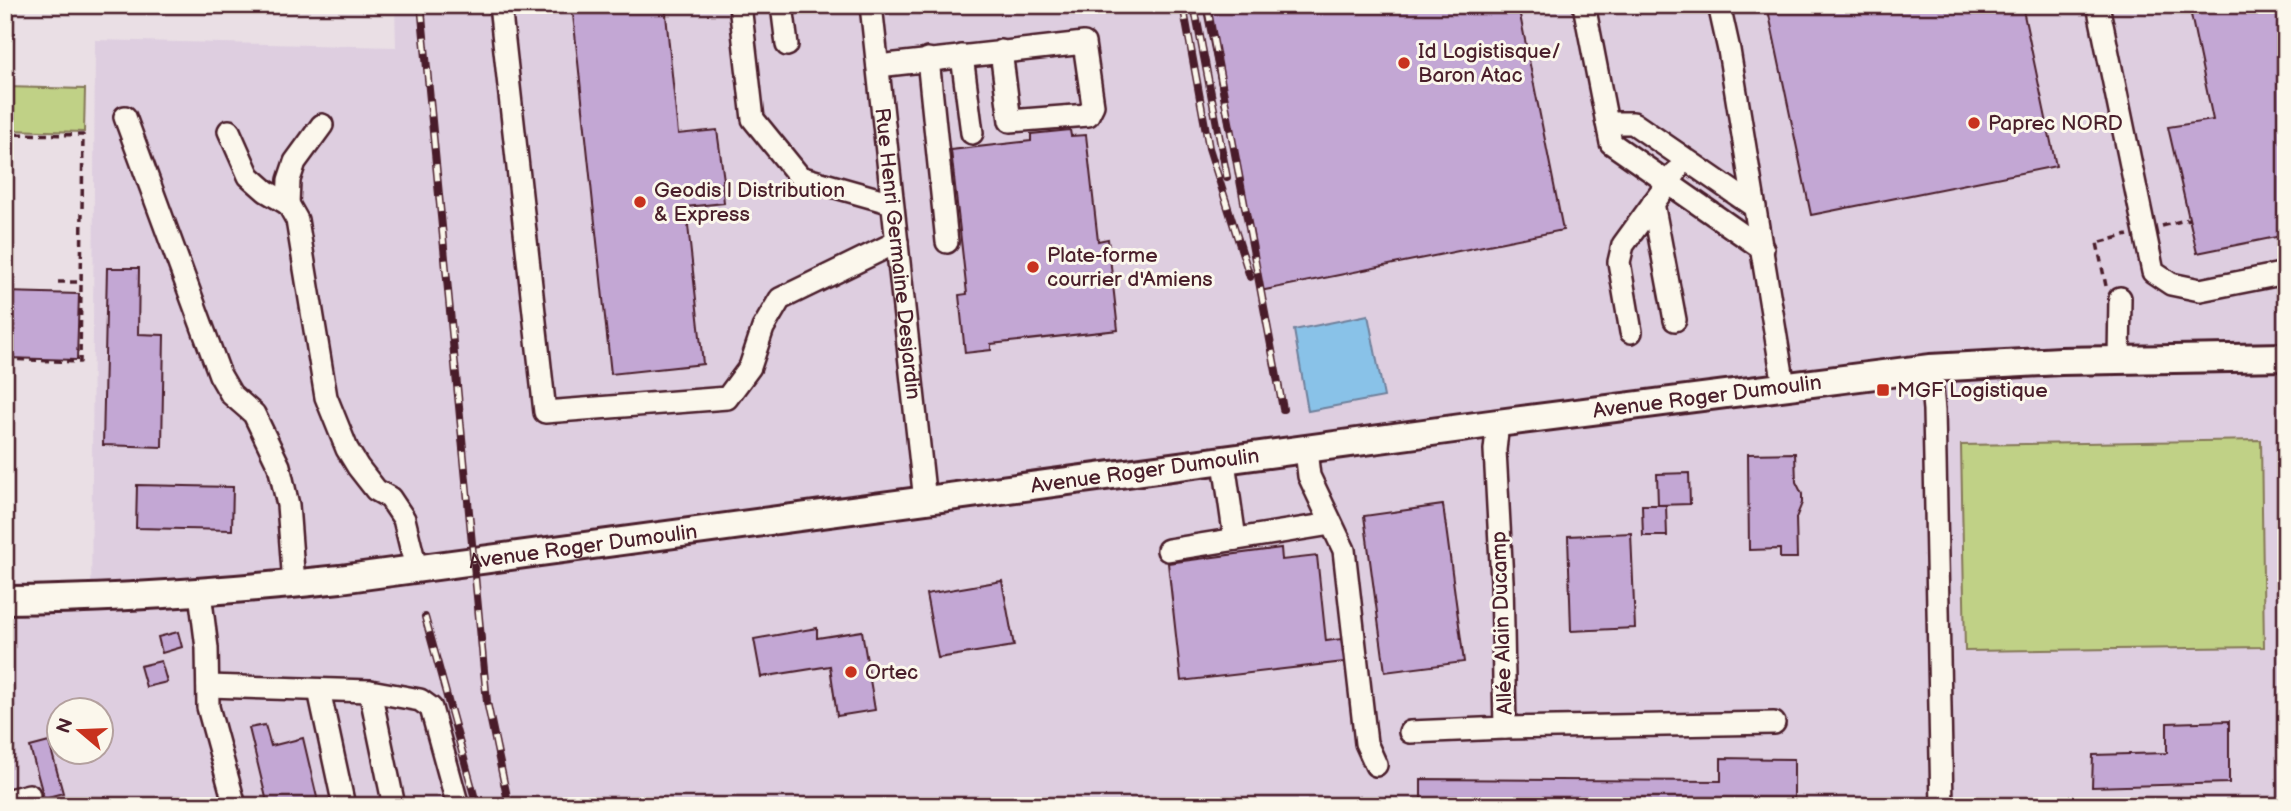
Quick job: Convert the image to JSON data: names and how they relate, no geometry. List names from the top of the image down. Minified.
{"streets":{"main road":["Avenue Roger Dumoulin"],"street":["Rue Henri Germaine Desjardin","Allée Alain Ducamp"]},"crossings":[["Rue Henri Germaine Desjardin","Avenue Roger Dumoulin"],["Avenue Roger Dumoulin","Allée Alain Ducamp"]],"places":{"other":["Id Logistisque/ Baron Atac","Paprec NORD","Geodis | Distribution & Express","Plate-forme courrier d'Amiens","Ortec"],"transit":["MGF Logistique"]},"north":"left"}
